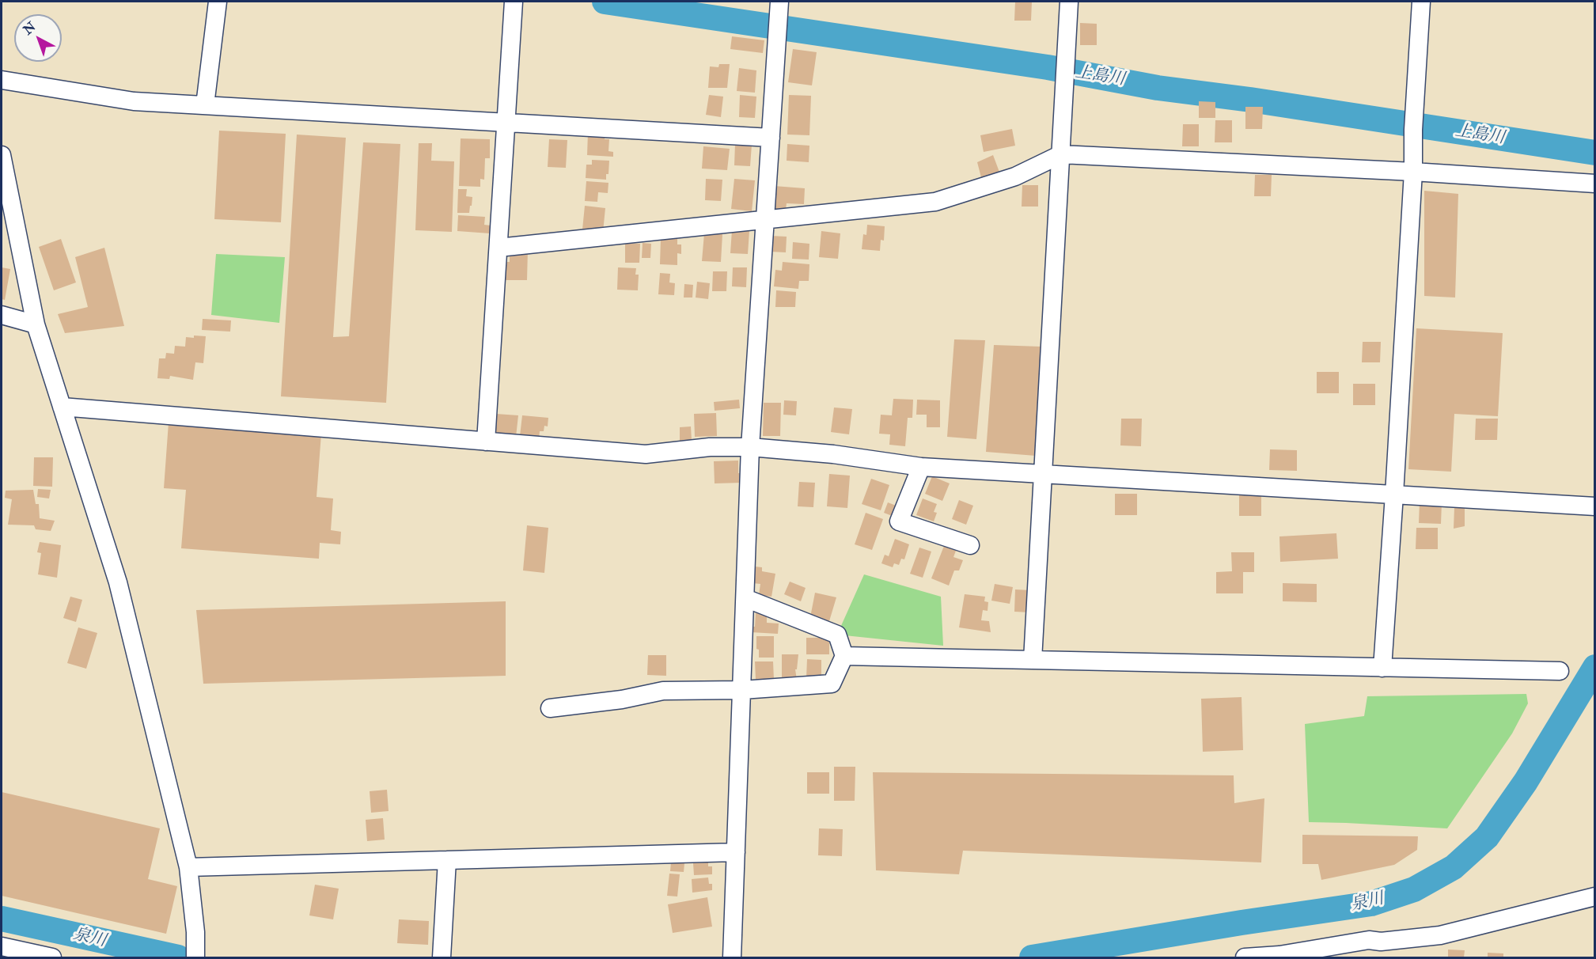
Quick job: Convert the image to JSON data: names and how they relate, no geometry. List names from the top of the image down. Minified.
{"water":["上島川","泉川"],"north":"top left"}
